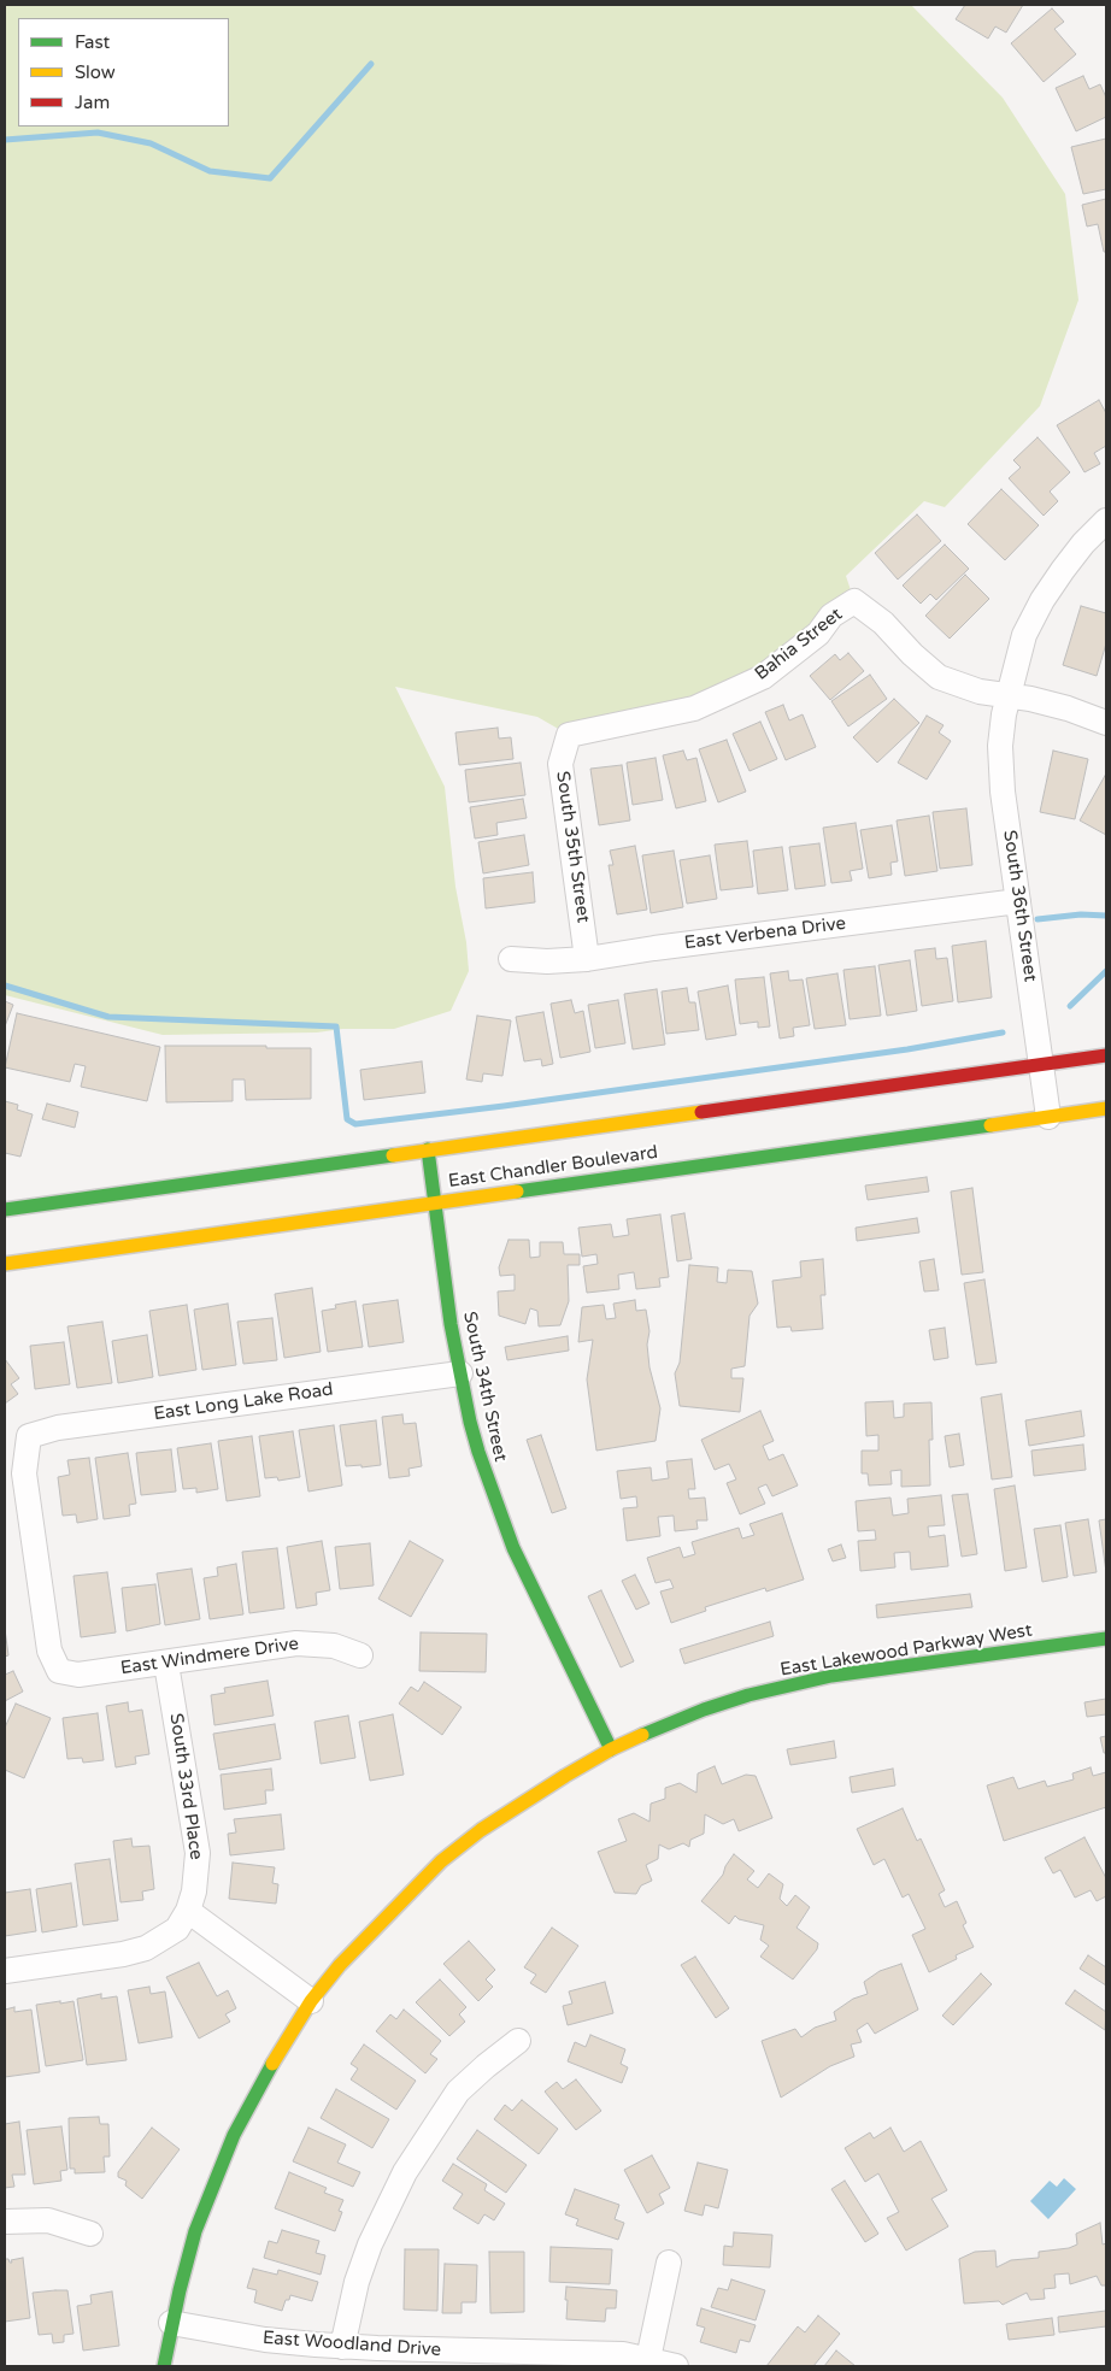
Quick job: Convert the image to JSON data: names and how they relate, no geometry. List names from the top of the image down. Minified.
{"streets":{"main road":["East Chandler Boulevard","South 34th Street","East Lakewood Parkway West"],"street":["Bahia Street","South 35th Street","South 36th Street","East Verbena Drive","East Long Lake Road","East Windmere Drive","South 33rd Place","East Woodland Drive"]},"crossings":[["Bahia Street","South 35th Street"],["Bahia Street","South 36th Street"],["South 35th Street","East Verbena Drive"],["South 36th Street","East Verbena Drive"],["South 36th Street","East Chandler Boulevard"],["East Chandler Boulevard","South 34th Street"],["South 34th Street","East Long Lake Road"],["South 34th Street","East Lakewood Parkway West"],["East Long Lake Road","East Windmere Drive"],["East Lakewood Parkway West","East Woodland Drive"],["East Windmere Drive","South 33rd Place"]],"legend":["Fast","Slow","Jam"]}
